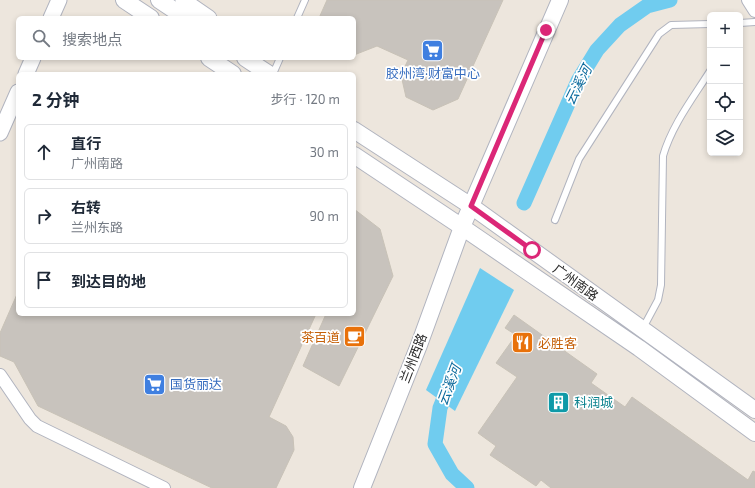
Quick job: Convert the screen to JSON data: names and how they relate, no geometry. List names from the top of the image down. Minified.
{"streets":{"main road":["广州南路","兰州西路"]},"crossings":[["广州南路","兰州西路"]],"water":["云溪河"],"places":{"supermarket":["胶州湾·财富中心","国货丽达"],"cafe":["茶百道"],"restaurant":["必胜客"],"building":["科润城"]},"page":{"map_buttons":["+","−"],"search":"搜索地点","heading":["2 分钟","步行 · 120 m"],"list":[["直行","广州南路","30 m"],["右转","兰州东路","90 m"],"到达目的地"]}}
